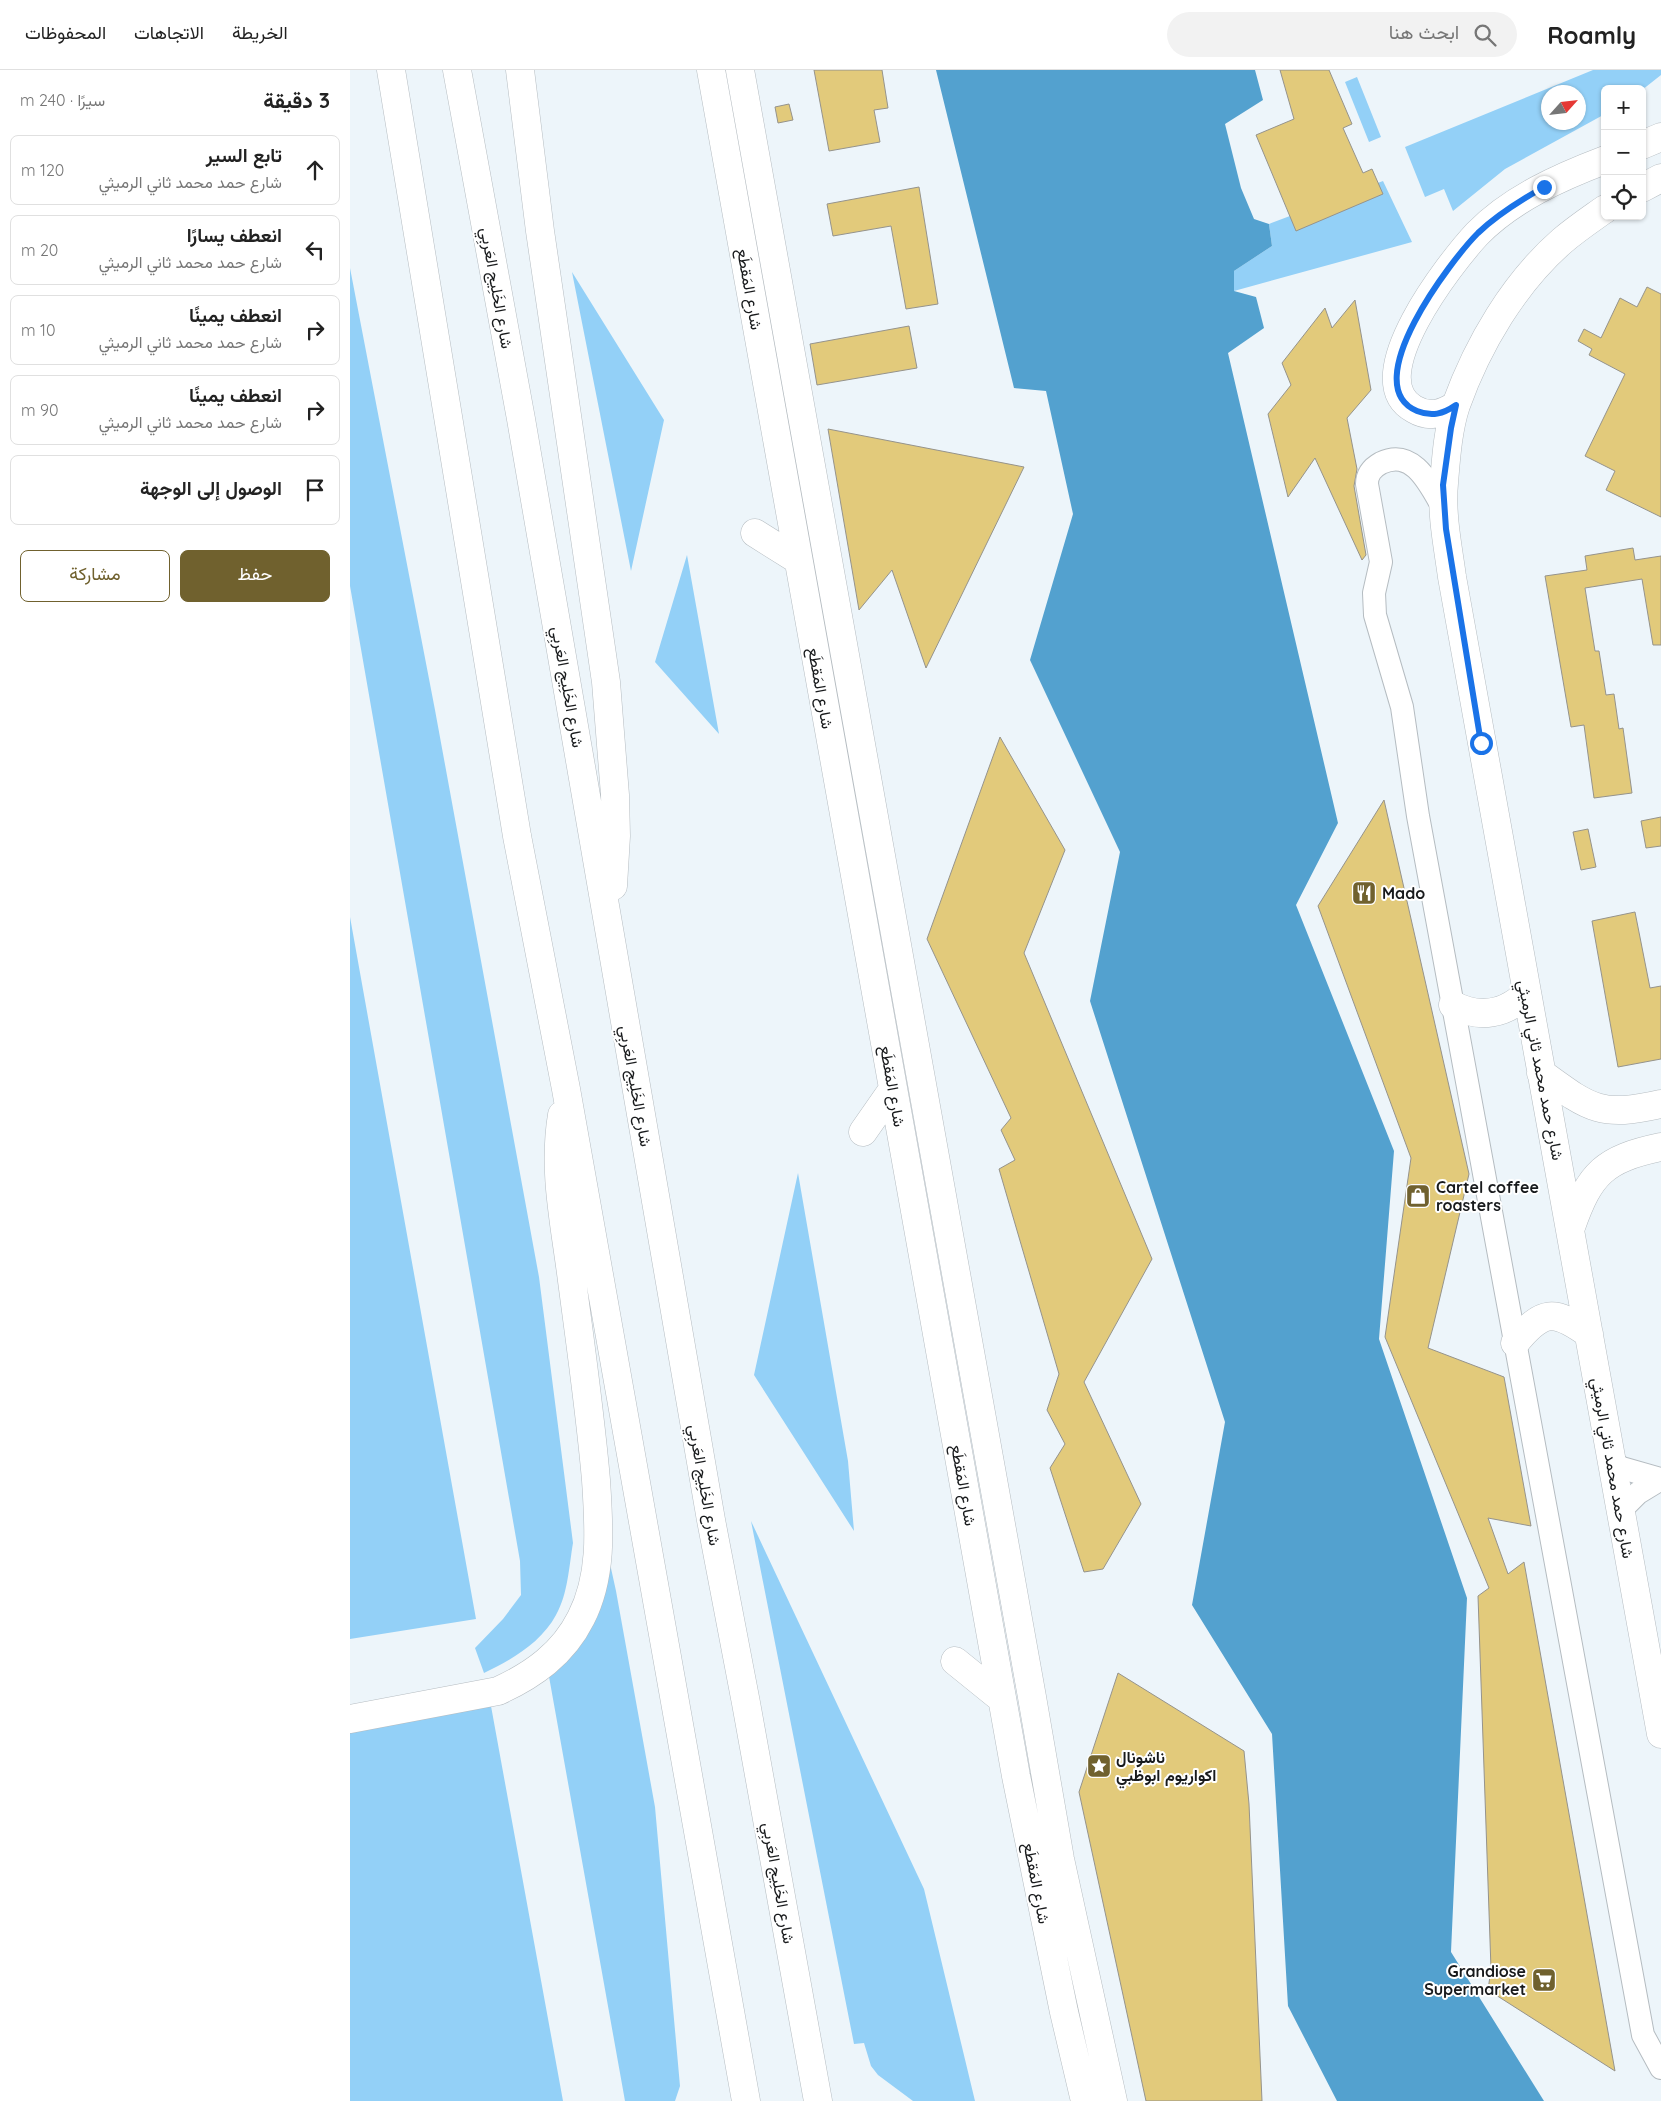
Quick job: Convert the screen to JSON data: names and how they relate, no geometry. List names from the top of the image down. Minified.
{"streets":{"main road":["شارع الخَلِيج العَربِي","شارع المَقطَع","شارع حمد محمد ثاني الرميثي"]},"places":{"restaurant":["Mado"],"shop":["Cartel coffee roasters"],"place":["ناشونال اكواريوم ابوظبي"],"supermarket":["Grandiose Supermarket"]},"north":"top right","page":{"header":"Roamly","search":"ابحث هنا","nav":["الخريطة","الاتجاهات","المحفوظات"],"heading":["3 دقيقة","سيرًا · 240 m"],"map_buttons":["+","−"],"list":[["تابع السير","شارع حمد محمد ثاني الرميثي","120 m"],["انعطف يسارًا","شارع حمد محمد ثاني الرميثي","20 m"],["انعطف يمينًا","شارع حمد محمد ثاني الرميثي","10 m"],["انعطف يمينًا","شارع حمد محمد ثاني الرميثي","90 m"],"الوصول إلى الوجهة"],"buttons":["حفظ","مشاركة"]}}
